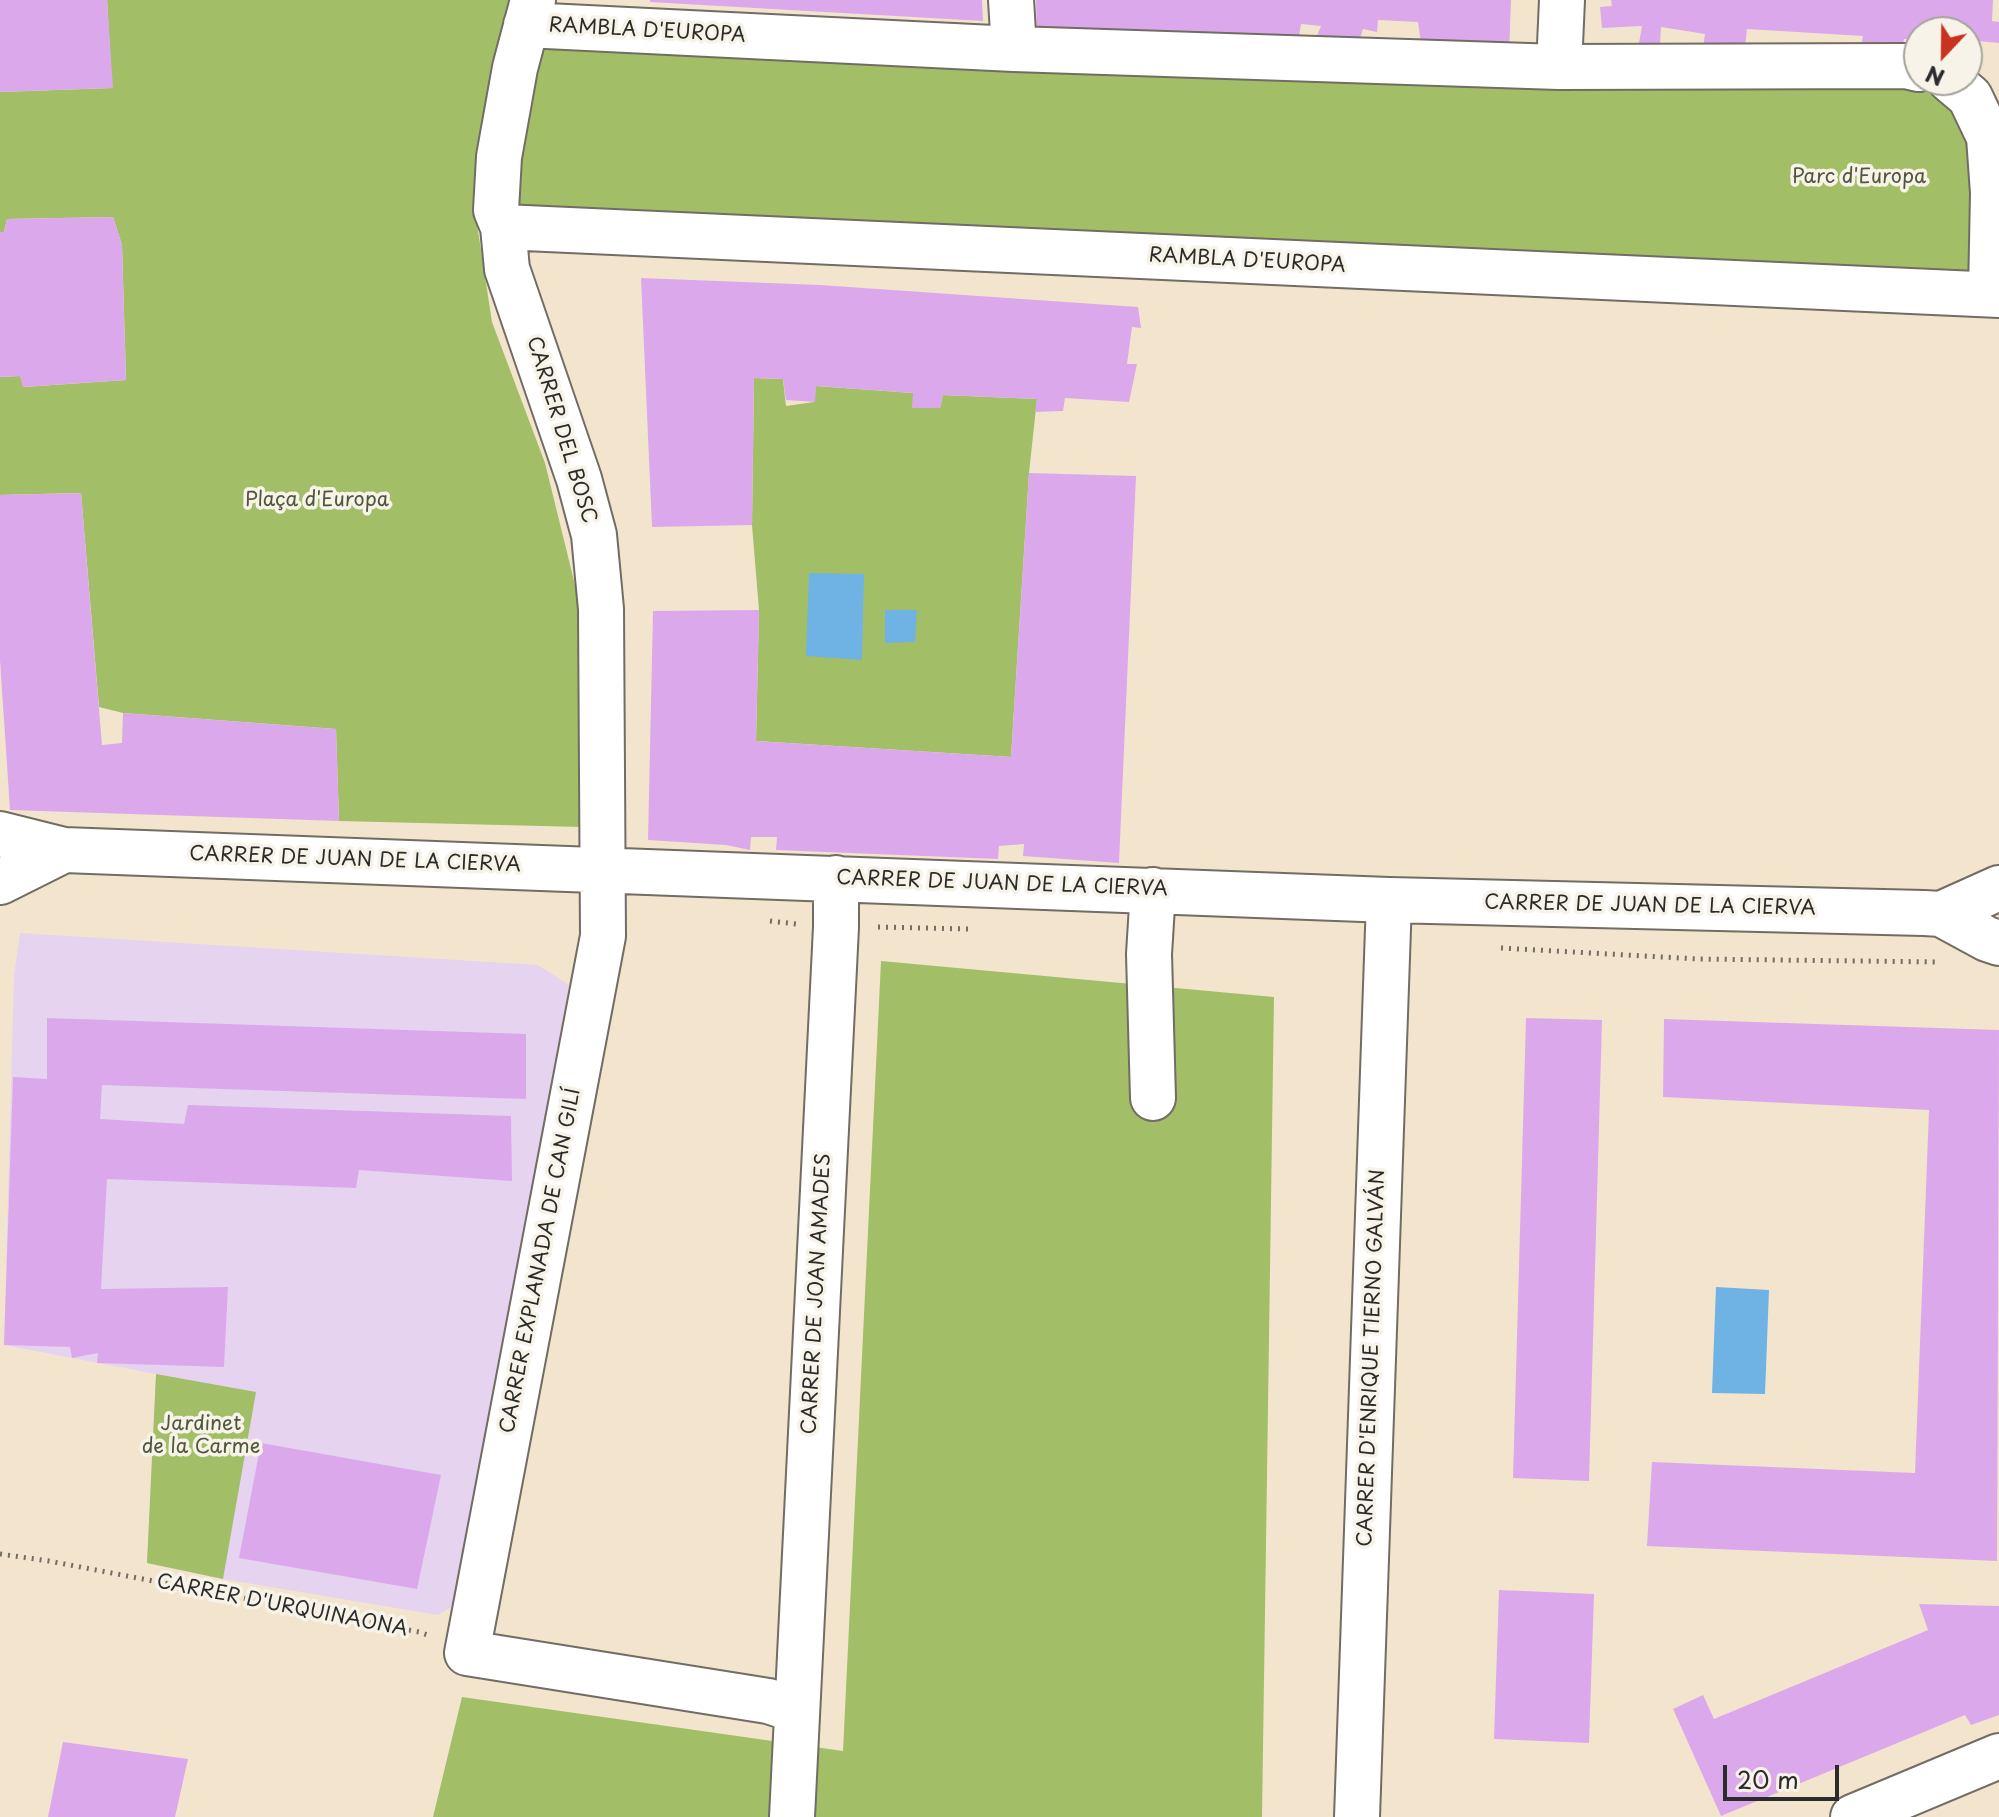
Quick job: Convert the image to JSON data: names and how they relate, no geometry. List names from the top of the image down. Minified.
{"streets":{"street":["RAMBLA D'EUROPA","CARRER DEL BOSC","CARRER DE JUAN DE LA CIERVA","CARRER EXPLANADA DE CAN GILÍ","CARRER DE JOAN AMADES","CARRER D'ENRIQUE TIERNO GALVÁN"],"path":["CARRER D'URQUINAONA"]},"crossings":[["RAMBLA D'EUROPA","CARRER DEL BOSC"],["CARRER DEL BOSC","CARRER DE JUAN DE LA CIERVA"],["CARRER DEL BOSC","CARRER EXPLANADA DE CAN GILÍ"],["CARRER DE JUAN DE LA CIERVA","CARRER EXPLANADA DE CAN GILÍ"],["CARRER DE JUAN DE LA CIERVA","CARRER DE JOAN AMADES"],["CARRER DE JUAN DE LA CIERVA","CARRER D'ENRIQUE TIERNO GALVÁN"],["CARRER EXPLANADA DE CAN GILÍ","CARRER D'URQUINAONA"]],"parks":["Parc d'Europa","Plaça d'Europa","Jardinet de la Carme"],"scale_bar":"20 m","north":"bottom"}
